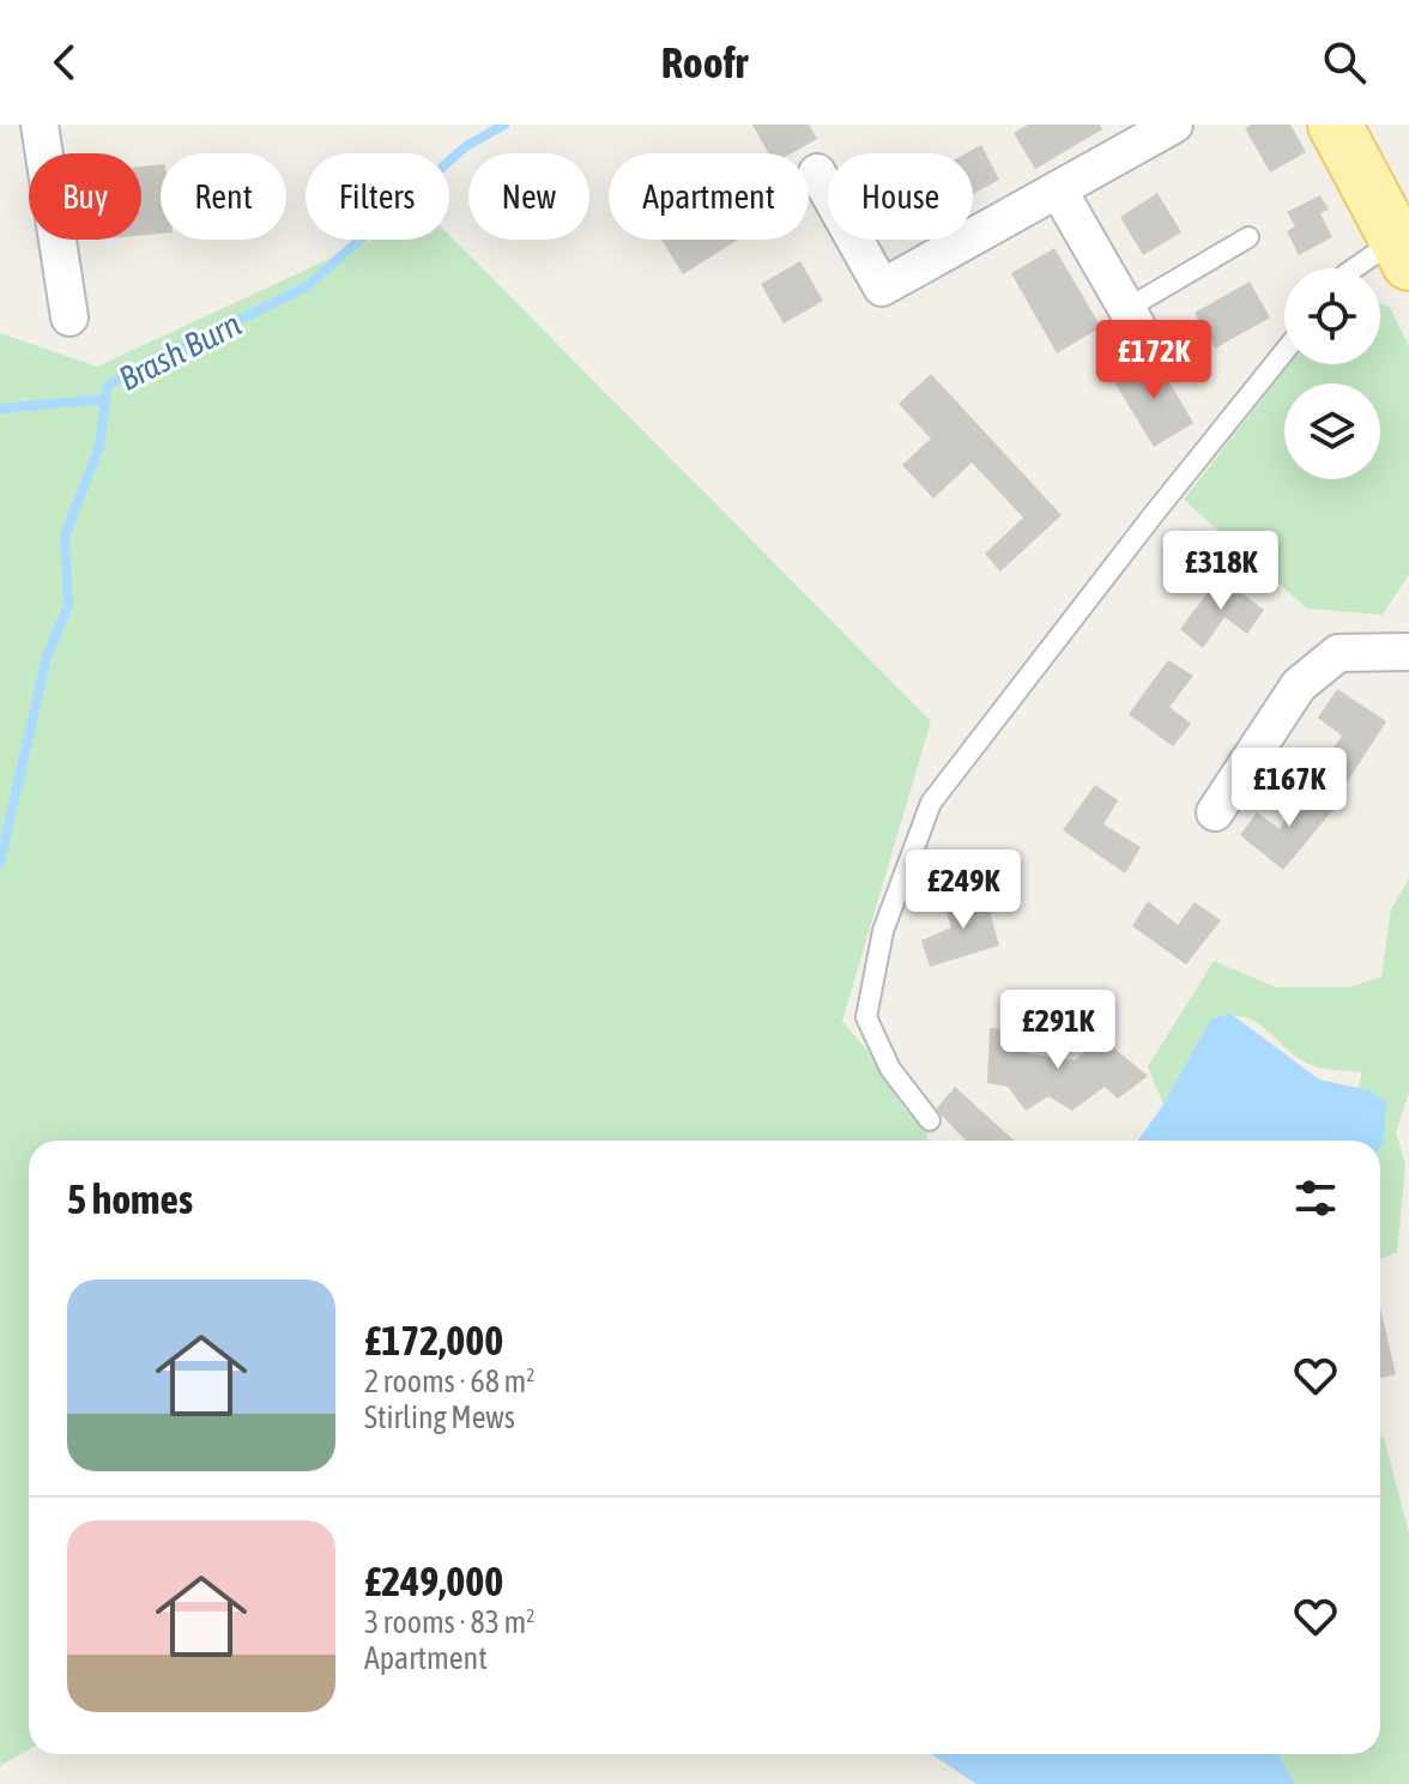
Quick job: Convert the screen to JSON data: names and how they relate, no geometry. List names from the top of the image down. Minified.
{"water":["Brash Burn"],"page":{"header":"Roofr","chip":["Buy","Rent","Filters","New","Apartment","House"],"price":["£172K","£318K","£167K","£249K","£291K"],"heading":"5 homes","list":[{"name":"£172,000","note":"2 rooms · 68 m² · Stirling Mews"},{"name":"£249,000","note":"3 rooms · 83 m² · Apartment"}]}}
